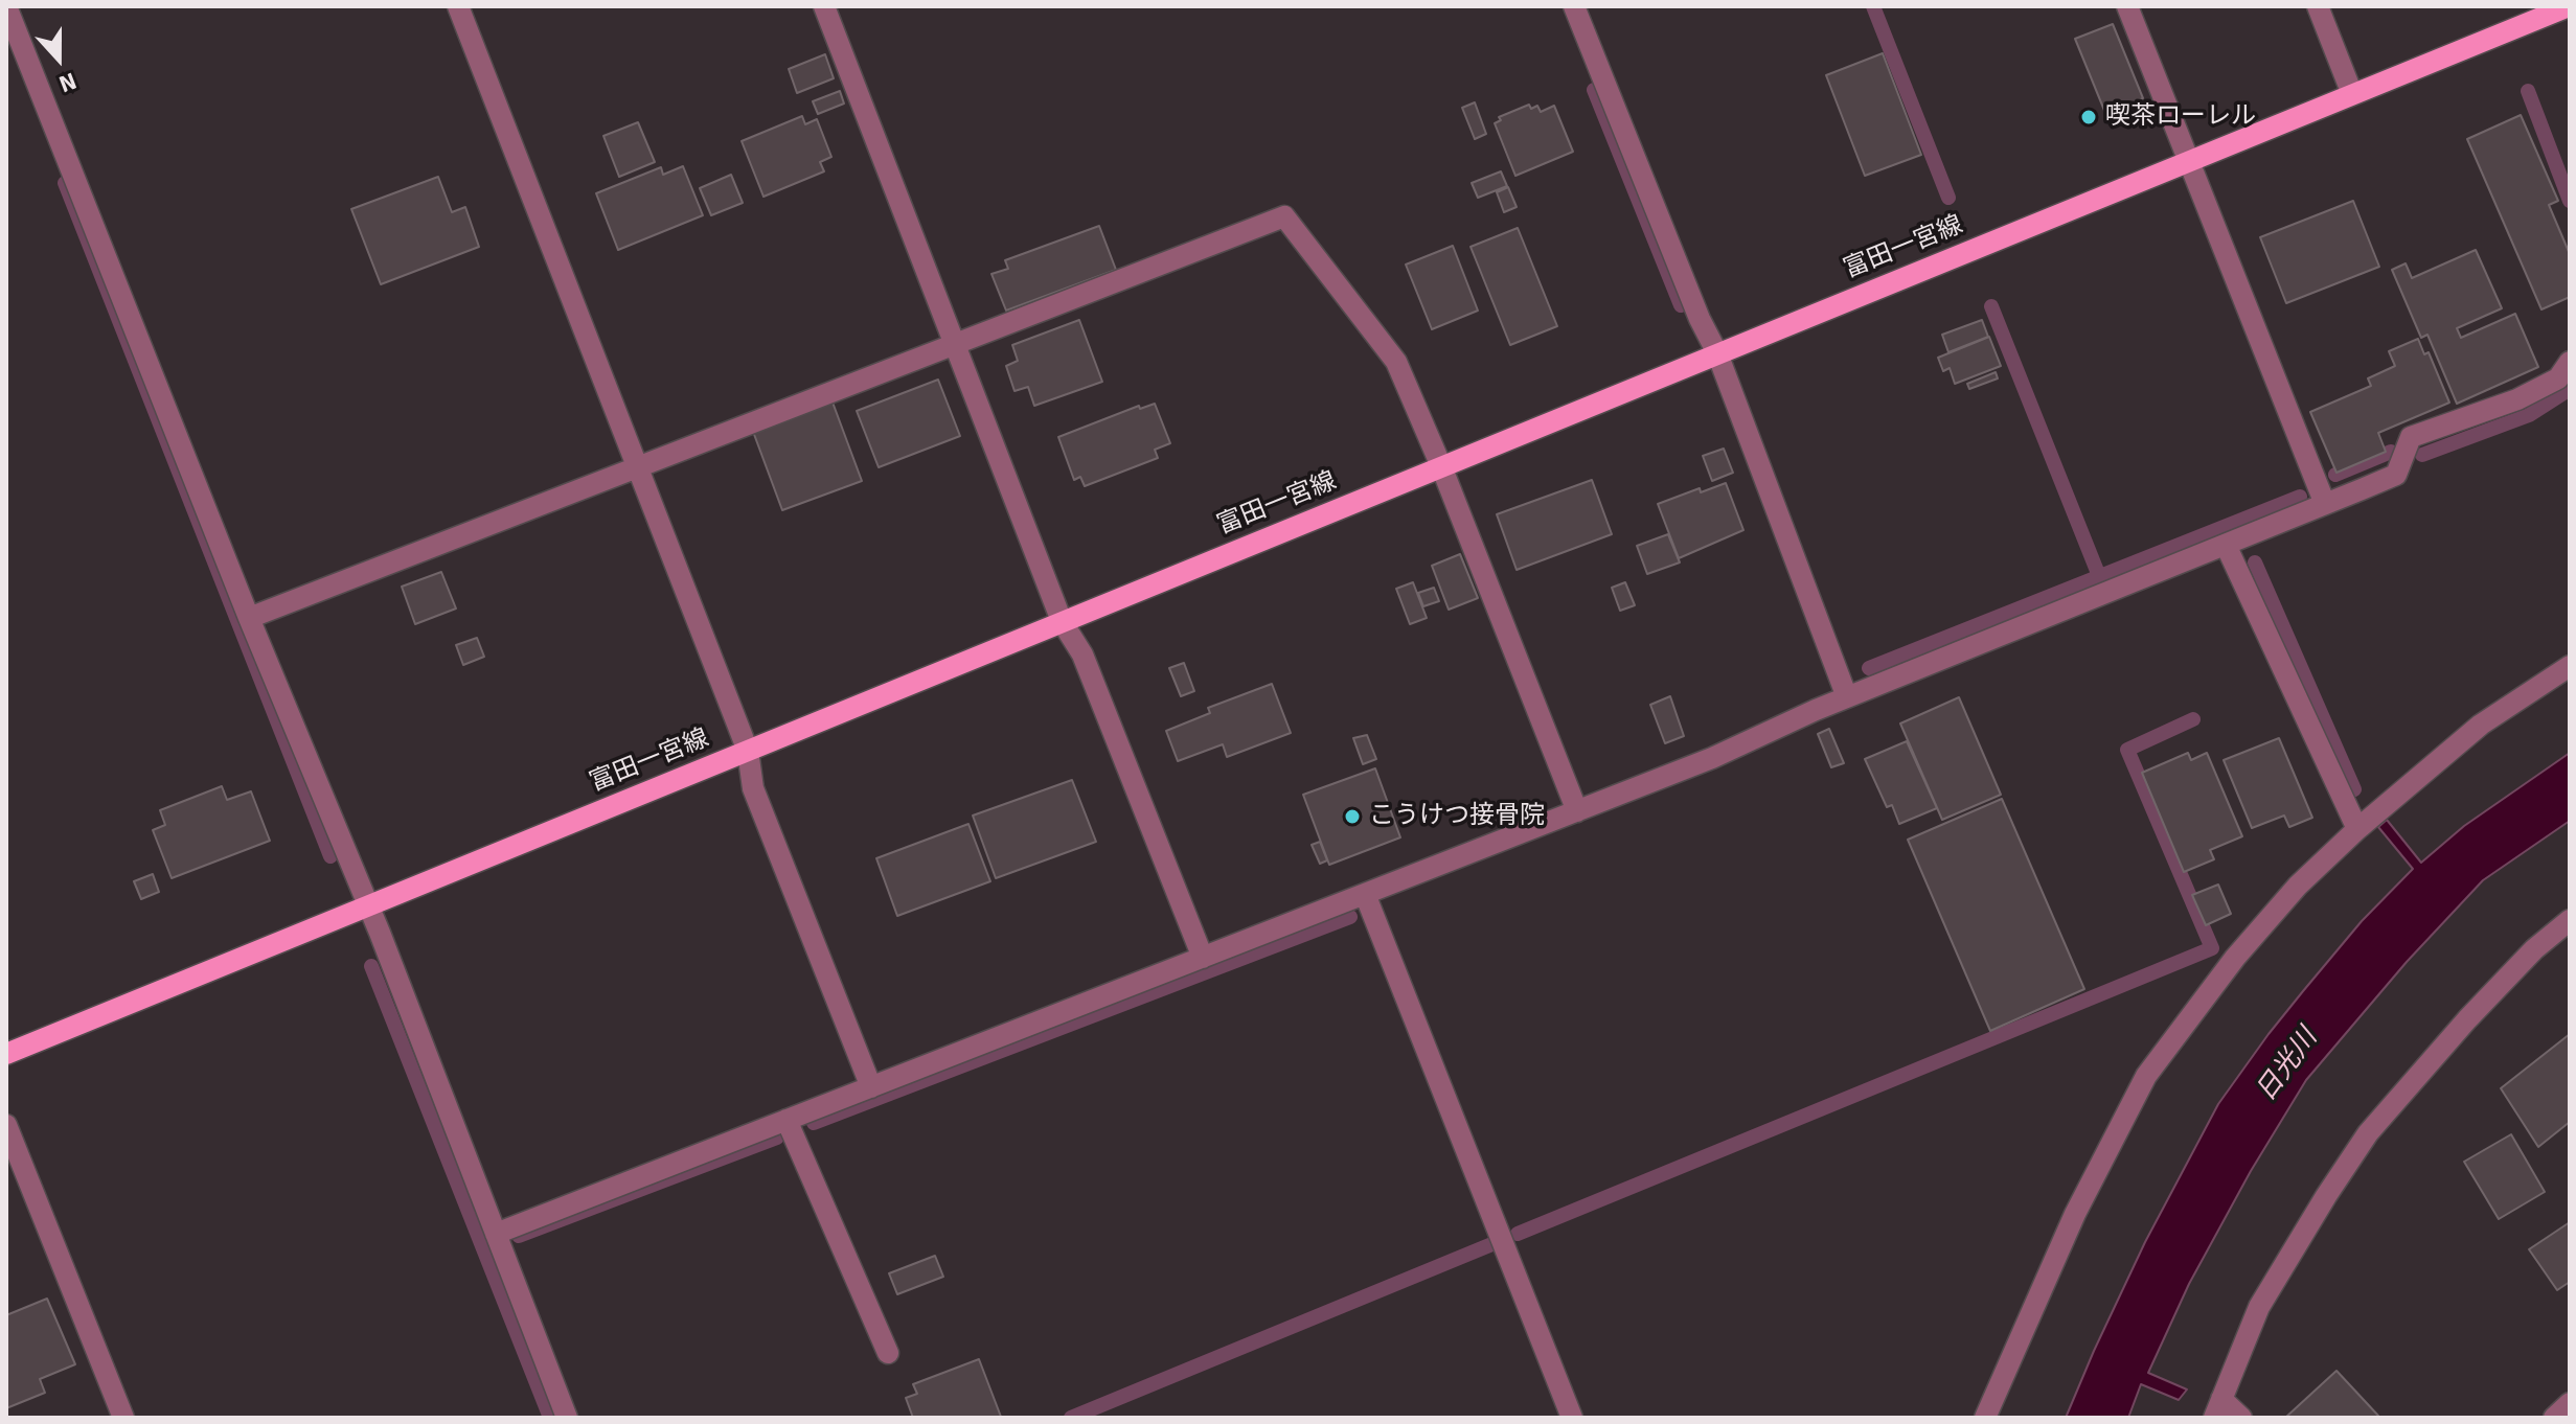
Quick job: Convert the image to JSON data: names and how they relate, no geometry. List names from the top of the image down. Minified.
{"streets":{"main road":["富田一宮線"]},"water":["日光川"],"places":["喫茶ローレル","こうけつ接骨院"],"north":"bottom"}
